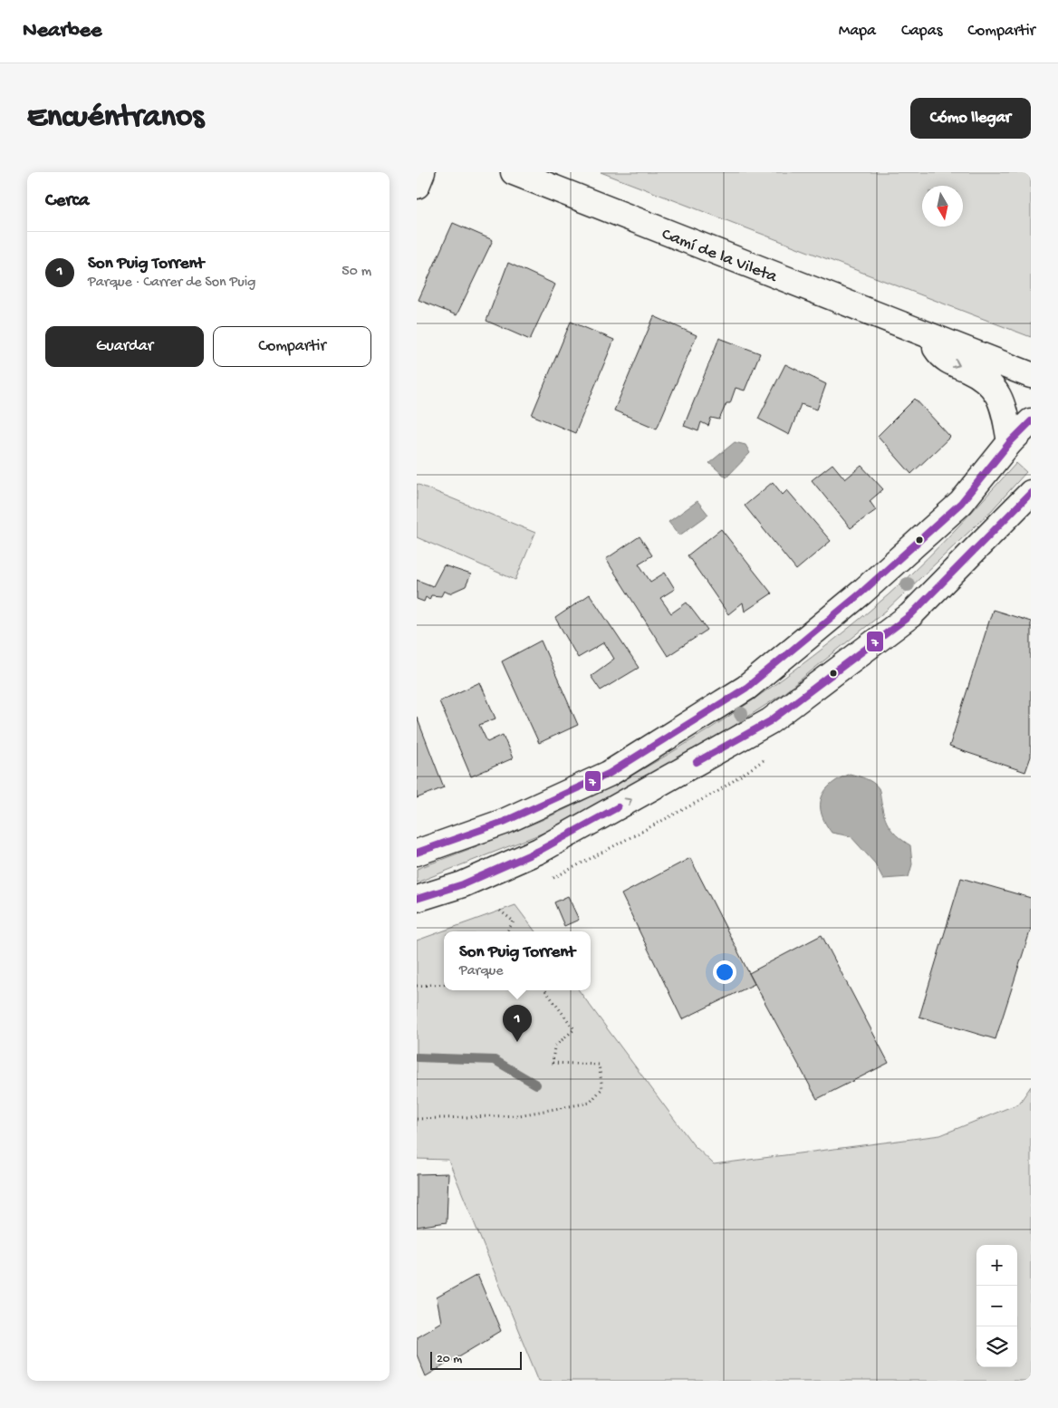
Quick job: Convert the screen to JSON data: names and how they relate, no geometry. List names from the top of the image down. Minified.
{"streets":{"street":["Camí de la Vileta"]},"lines":["transit line 7"],"scale_bar":"20 m","north":"bottom","page":{"header":"Nearbee","nav":["Mapa","Capas","Compartir"],"buttons":["Cómo llegar",["Guardar","Compartir"]],"title":"Encuéntranos","heading":"Cerca","list":[{"mark":"1","name":"Son Puig Torrent","note":"Parque · Carrer de Son Puig","value":"50 m"}],"popup":["Son Puig Torrent","Parque"],"pins":"1","map_buttons":["+","−"],"scale":"20 m"}}
